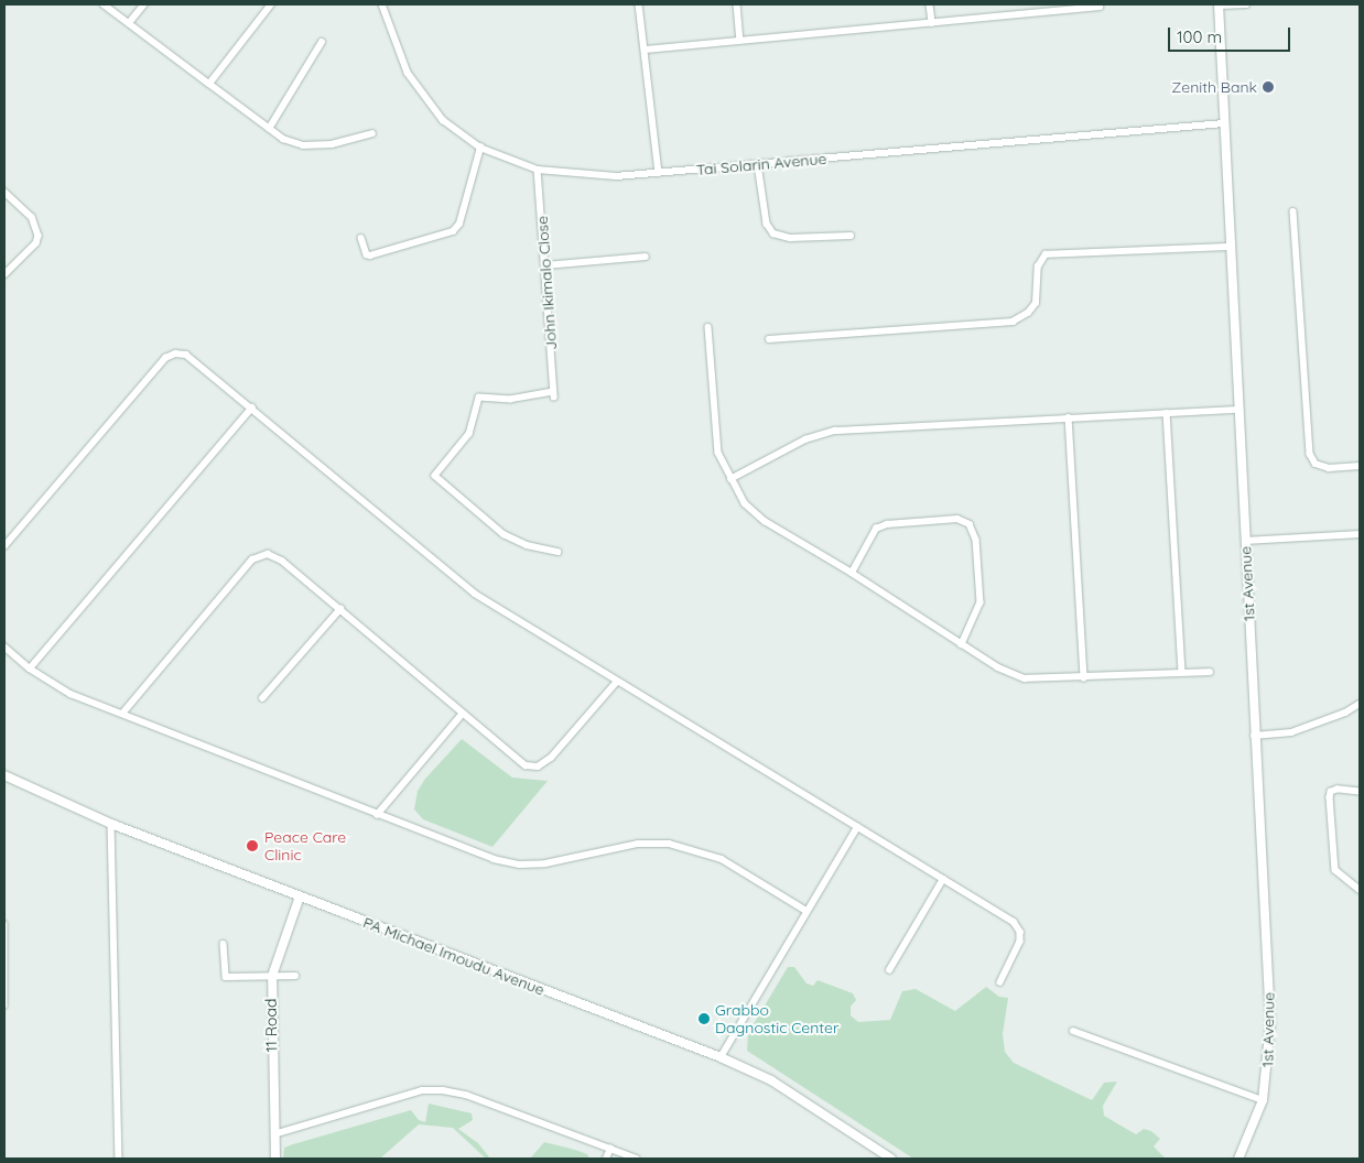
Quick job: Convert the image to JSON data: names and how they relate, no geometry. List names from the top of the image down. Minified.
{"streets":{"street":["Tai Solarin Avenue","John Ikimalo Close","1st Avenue","PA Michael Imoudu Avenue","11 Road"]},"crossings":[["Tai Solarin Avenue","John Ikimalo Close"],["Tai Solarin Avenue","1st Avenue"],["PA Michael Imoudu Avenue","11 Road"]],"places":["Zenith Bank","Peace Care Clinic","Grabbo Dagnostic Center"],"scale_bar":"100 m"}
